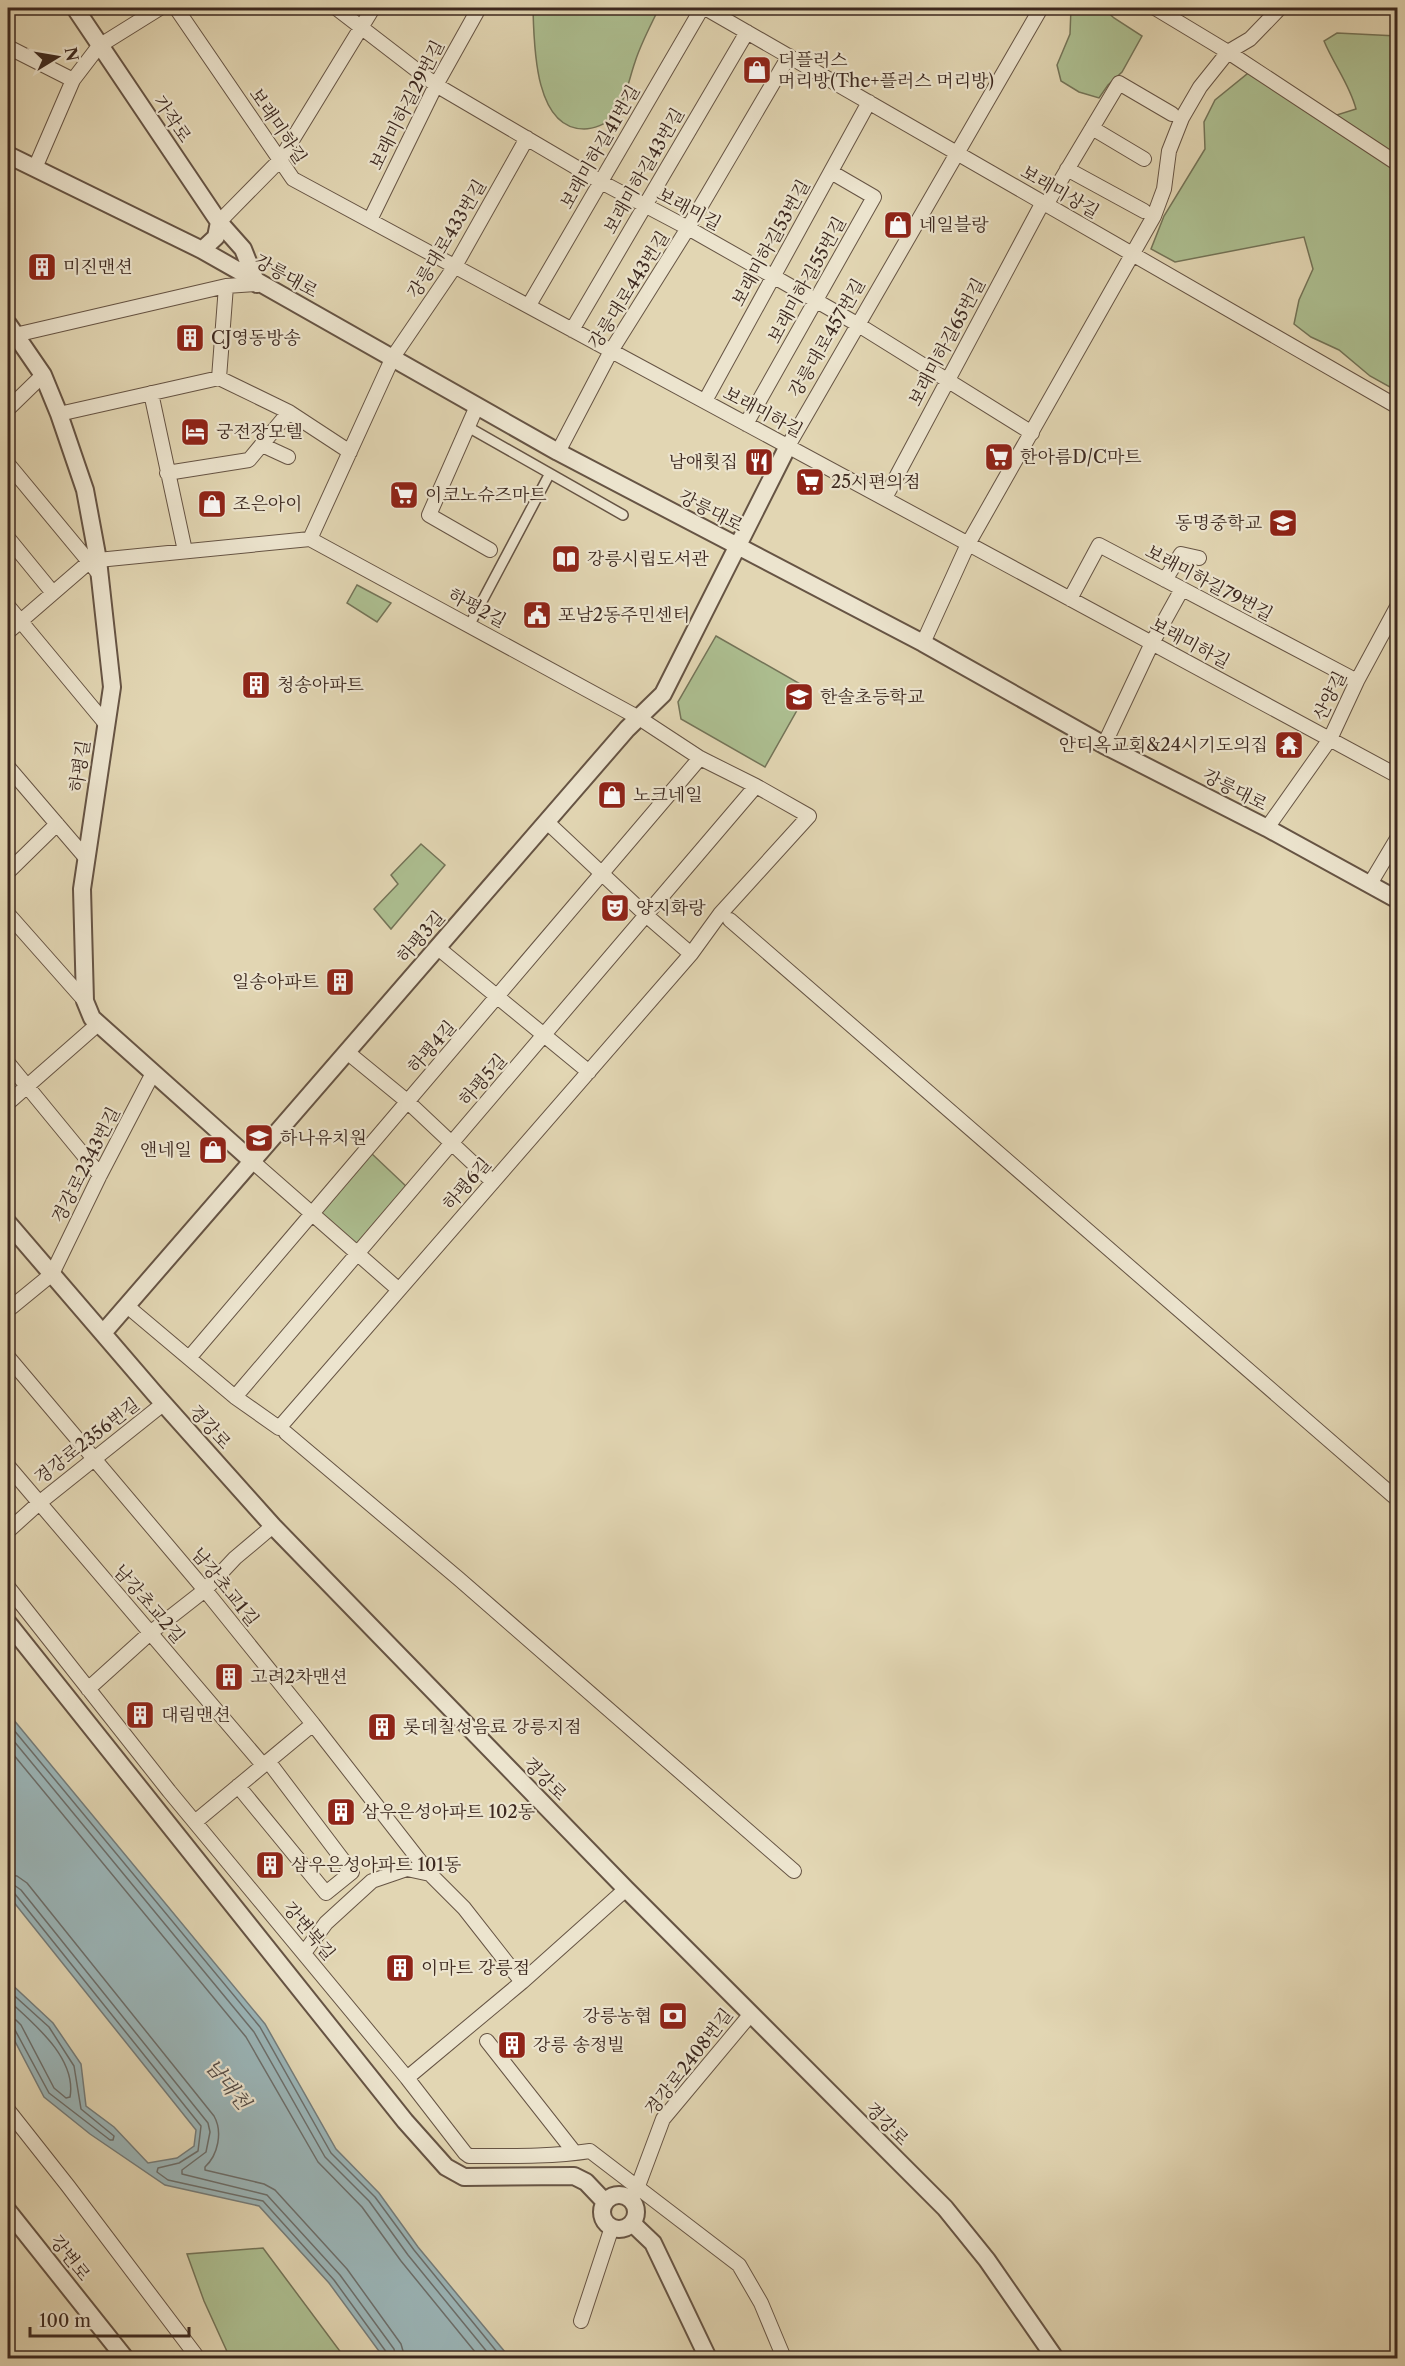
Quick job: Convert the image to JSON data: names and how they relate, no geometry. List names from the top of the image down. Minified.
{"streets":{"street":["보래미하길29번길","가작로","보래미하길","보래미하길41번길","보래미하길43번길","보래미상길","보래미길","강릉대로433번길","보래미하길53번길","강릉대로","보래미하길55번길","강릉대로443번길","강릉대로457번길","보래미하길65번길","보래미하길79번길","하평2길","산양길","하평길","하평3길","하평4길","하평5길","경강로2343번길","하평6길","경강로","경강로2356번길","남강초교1길","남강초교2길","강변북길","경강로2408번길","강변로"]},"crossings":[["보래미하길29번길","보래미하길"],["보래미하길29번길","보래미길"],["가작로","강릉대로"],["보래미하길","보래미하길41번길"],["보래미하길","보래미하길43번길"],["보래미하길","강릉대로433번길"],["보래미하길","보래미하길53번길"],["보래미하길","보래미하길55번길"],["보래미하길","강릉대로443번길"],["보래미하길","강릉대로457번길"],["보래미하길","보래미하길65번길"],["보래미하길","보래미하길79번길"],["보래미하길","산양길"],["보래미하길41번길","보래미상길"],["보래미하길41번길","보래미길"],["보래미하길43번길","보래미상길"],["보래미하길43번길","보래미길"],["보래미상길","보래미하길53번길"],["보래미상길","강릉대로443번길"],["보래미상길","강릉대로457번길"],["보래미상길","보래미하길65번길"],["보래미길","강릉대로433번길"],["보래미길","보래미하길53번길"],["보래미길","보래미하길55번길"],["보래미길","강릉대로443번길"],["보래미길","강릉대로457번길"],["보래미길","보래미하길65번길"],["강릉대로433번길","강릉대로"],["강릉대로433번길","하평2길"],["보래미하길53번길","보래미하길55번길"],["강릉대로","강릉대로443번길"],["강릉대로","강릉대로457번길"],["강릉대로","산양길"],["강릉대로","하평3길"],["강릉대로457번길","하평3길"],["보래미하길79번길","산양길"],["하평2길","하평3길"],["하평2길","하평4길"],["하평2길","하평5길"],["하평2길","하평6길"],["하평3길","하평6길"],["하평3길","경강로"],["하평4길","하평6길"],["하평5길","하평6길"],["경강로2343번길","경강로"],["경강로","경강로2356번길"],["경강로","경강로2408번길"],["경강로2356번길","남강초교1길"],["경강로2356번길","남강초교2길"],["강변북길","경강로2408번길"]],"water":["남대천"],"places":{"shop":["더플러스 머리방(The+플러스 머리방)","네일블랑","조은아이","노크네일","앤네일"],"building":["미진맨션","CJ영동방송","청송아파트","일송아파트","고려2차맨션","대림맨션","롯데칠성음료 강릉지점","삼우은성아파트 102동","삼우은성아파트 101동","이마트 강릉점","강릉 송정빌"],"hotel":["궁전장모텔"],"supermarket":["한아름D/C마트","25시편의점","이코노슈즈마트"],"restaurant":["남애횟집"],"school or university":["동명중학교","한솔초등학교","하나유치원"],"library":["강릉시립도서관"],"public building":["포남2동주민센터"],"temple":["안디옥교회&24시기도의집"],"theatre":["양지화랑"],"bank":["강릉농협"]},"scale_bar":"100 m","north":"right"}
